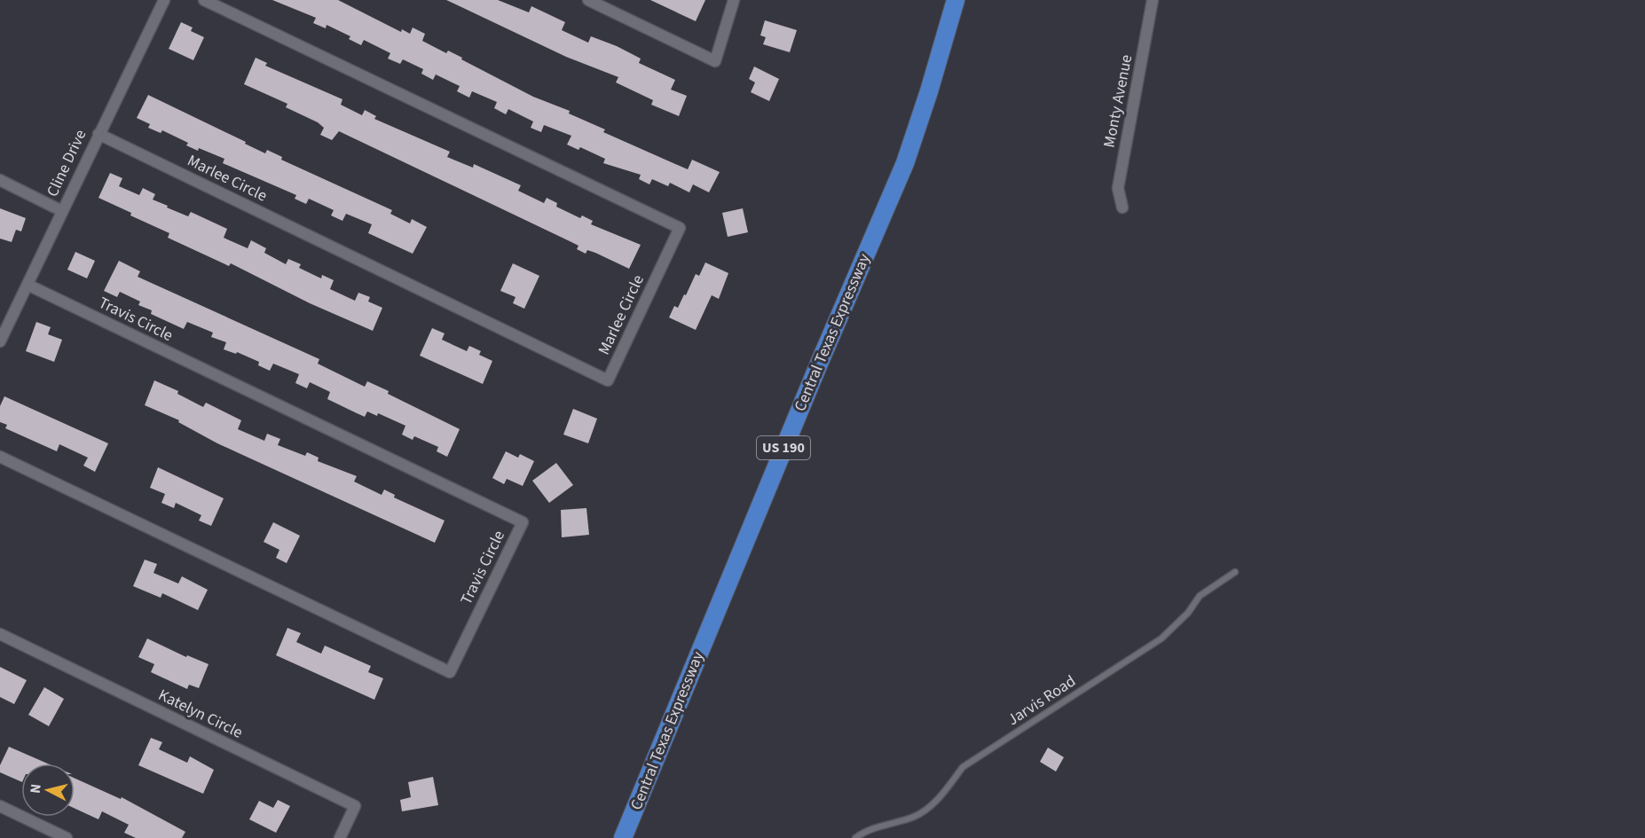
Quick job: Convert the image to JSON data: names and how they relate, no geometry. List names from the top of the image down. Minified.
{"streets":{"highway":["Central Texas Expressway","US 190"],"street":["Monty Avenue","Cline Drive","Marlee Circle","Travis Circle","Katelyn Circle"],"lane":["Jarvis Road"]},"crossings":[["Cline Drive","Marlee Circle"],["Cline Drive","Travis Circle"]],"north":"left"}
